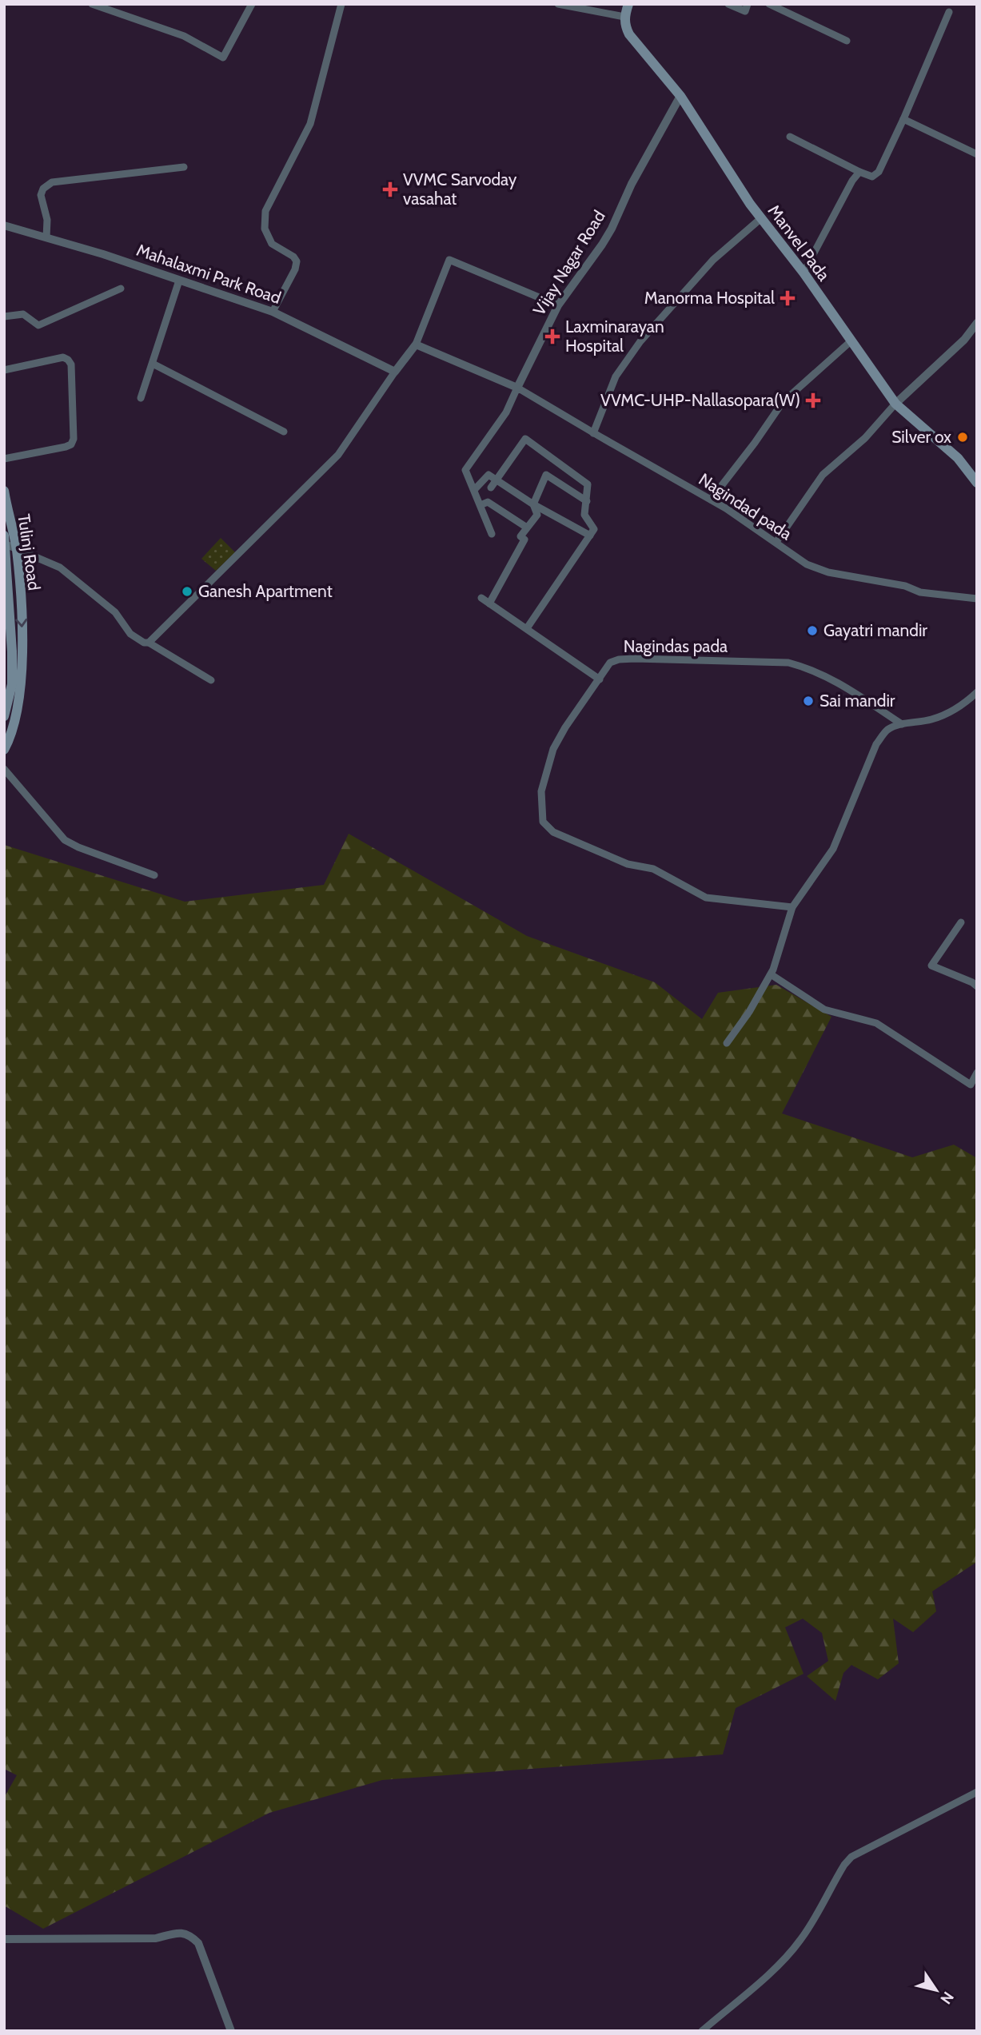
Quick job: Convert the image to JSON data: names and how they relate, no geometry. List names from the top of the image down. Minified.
{"streets":{"main road":["Manvel Pada","Tulinj Road"],"street":["Vijay Nagar Road","Mahalaxmi Park Road","Nagindad pada","Nagindas pada"]},"crossings":[["Manvel Pada","Vijay Nagar Road"],["Vijay Nagar Road","Nagindad pada"]],"places":{"health":["VVMC Sarvoday vasahat","Manorma Hospital","Laxminarayan Hospital","VVMC-UHP-Nallasopara(W)"],"other":["Silver ox","Ganesh Apartment","Gayatri mandir","Sai mandir"]},"north":"bottom right"}
